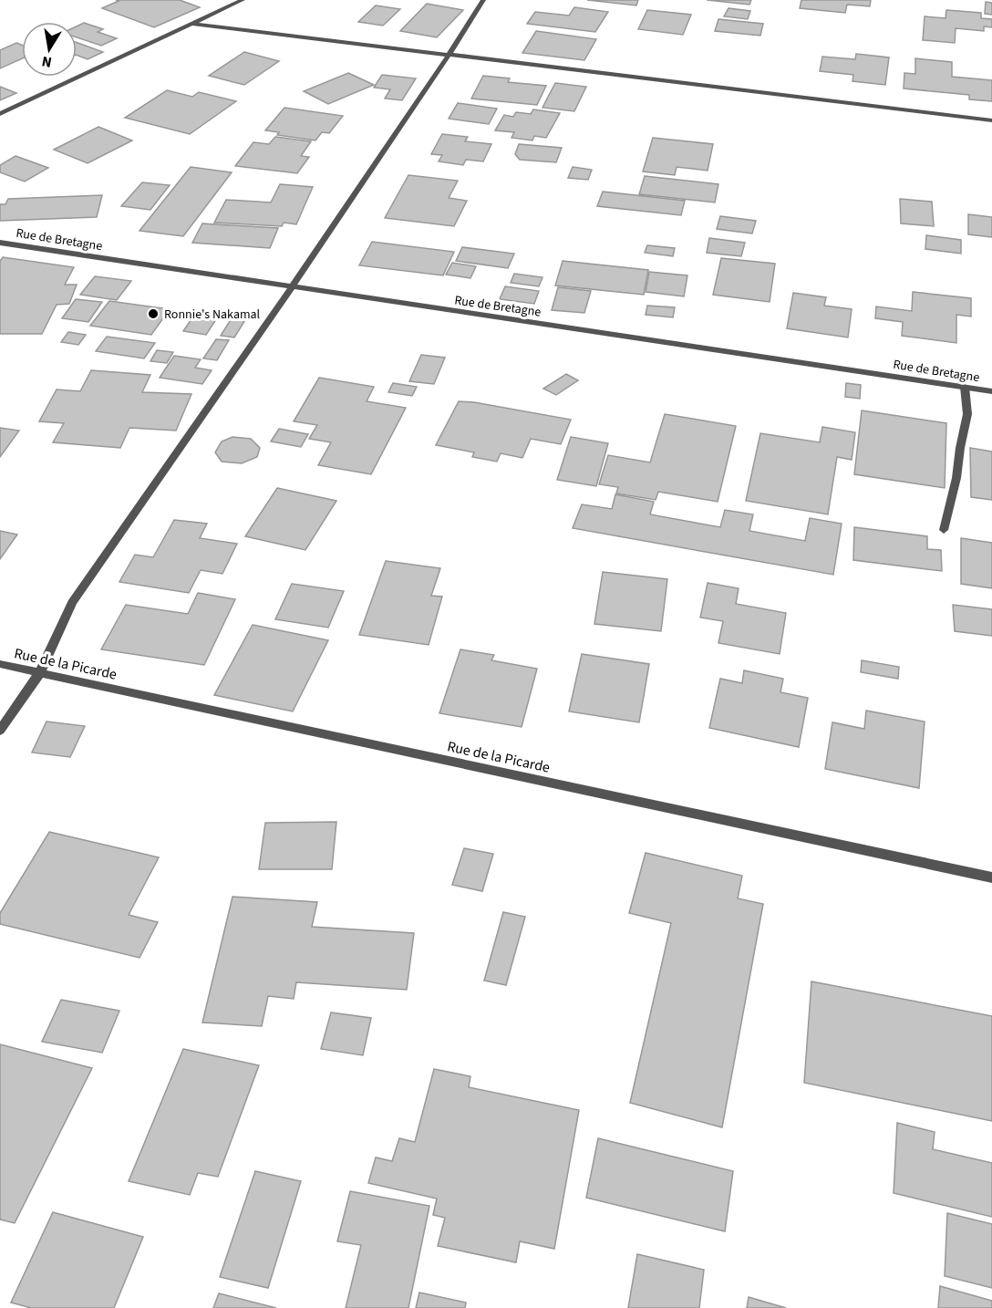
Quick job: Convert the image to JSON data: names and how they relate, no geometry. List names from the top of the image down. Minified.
{"streets":{"street":["Rue de Bretagne","Rue de la Picarde"]},"places":["Ronnie's Nakamal"],"north":"bottom"}
